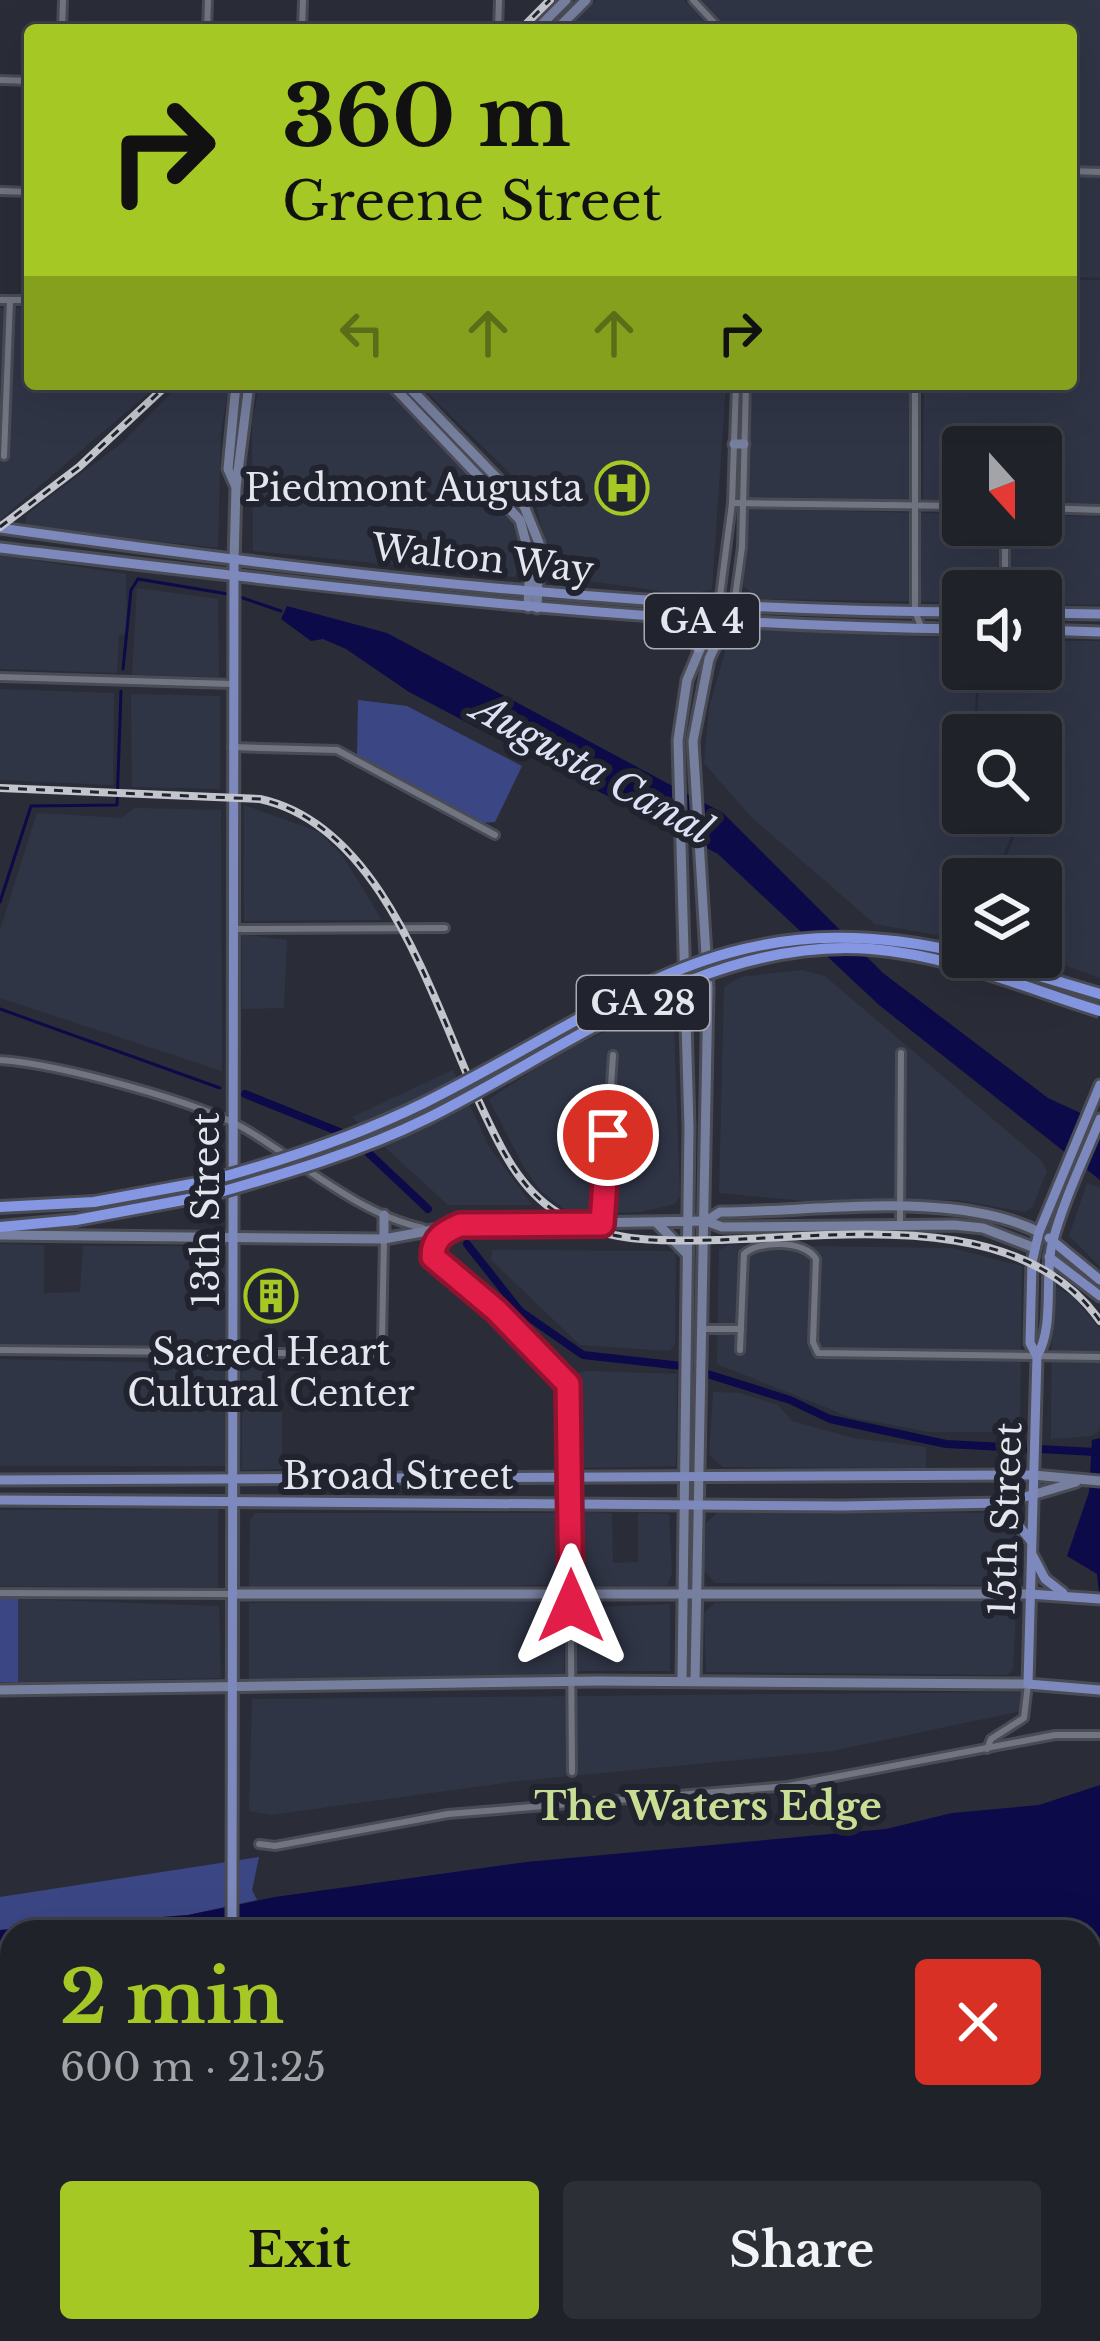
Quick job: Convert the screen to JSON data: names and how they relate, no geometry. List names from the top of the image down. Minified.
{"streets":{"highway":["GA 28"],"main road":["Walton Way","GA 4","13th Street","Broad Street","15th Street"]},"crossings":[["Walton Way","13th Street"],["13th Street","Broad Street"],["Broad Street","15th Street"]],"districts":["The Waters Edge"],"water":["Augusta Canal"],"places":{"hospital":["Piedmont Augusta"],"building":["Sacred Heart Cultural Center"]},"north":"bottom","page":{"turn":["360 m","Greene Street"],"heading":["2 min","600 m · 21:25"],"buttons":["Exit","Share"]}}
